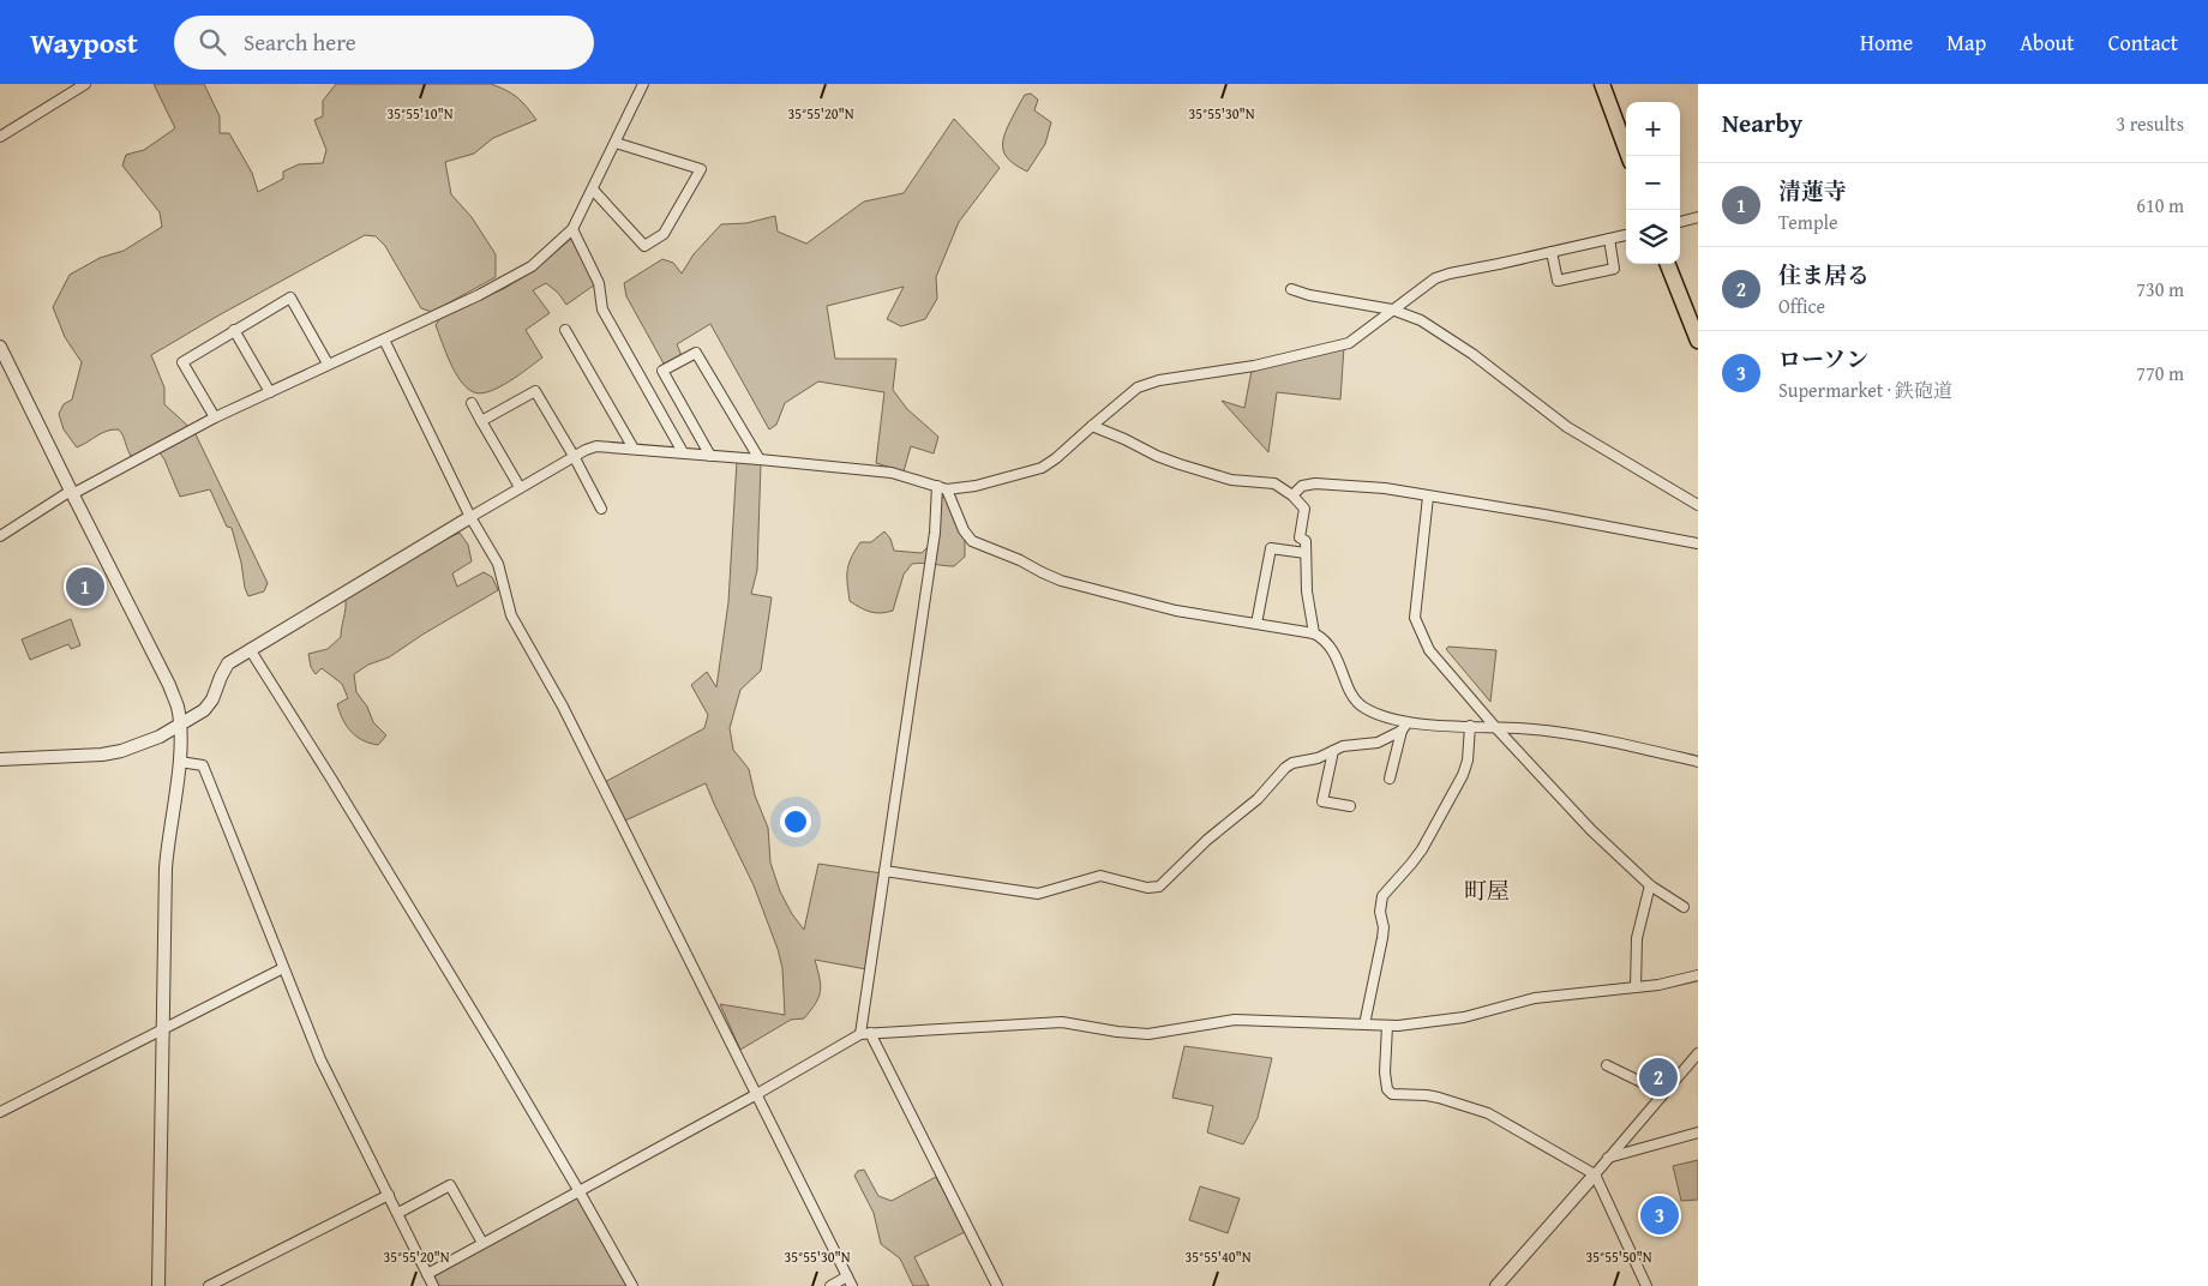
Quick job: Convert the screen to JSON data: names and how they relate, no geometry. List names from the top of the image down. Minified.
{"districts":["町屋"],"page":{"header":"Waypost","search":"Search here","nav":["Home","Map","About","Contact"],"heading":["Nearby","3 results"],"map_buttons":["+","−"],"list":[{"mark":"1","name":"清蓮寺","note":"Temple","value":"610 m"},{"mark":"2","name":"住ま居る","note":"Office","value":"730 m"},{"mark":"3","name":"ローソン","note":"Supermarket · 鉄砲道","value":"770 m"}],"pins":["1","2","3"]},"coordinates":["35°55'10\"N","35°55'20\"N","35°55'30\"N","35°55'40\"N","35°55'50\"N"]}
